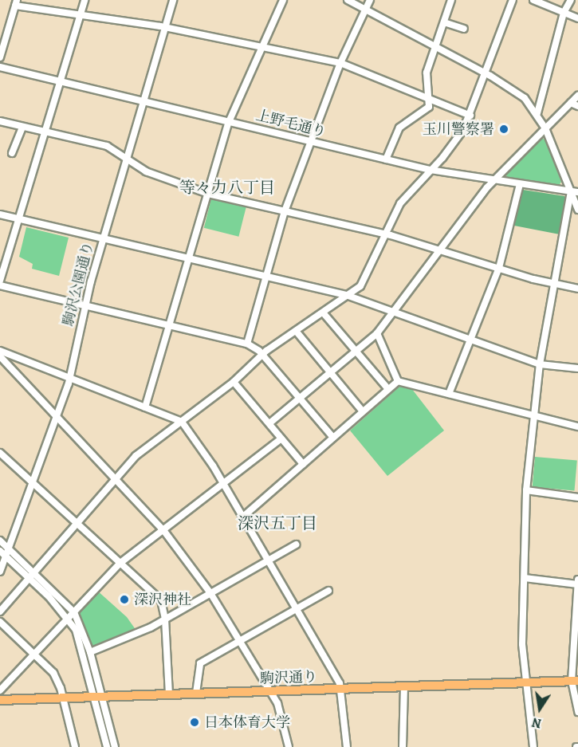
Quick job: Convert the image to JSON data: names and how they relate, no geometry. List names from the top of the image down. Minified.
{"streets":{"main road":["駒沢通り"],"street":["上野毛通り","駒沢公園通り"]},"crossings":[["上野毛通り","駒沢公園通り"]],"districts":["等々力八丁目","深沢五丁目"],"places":["玉川警察署","深沢神社","日本体育大学"],"north":"bottom"}
